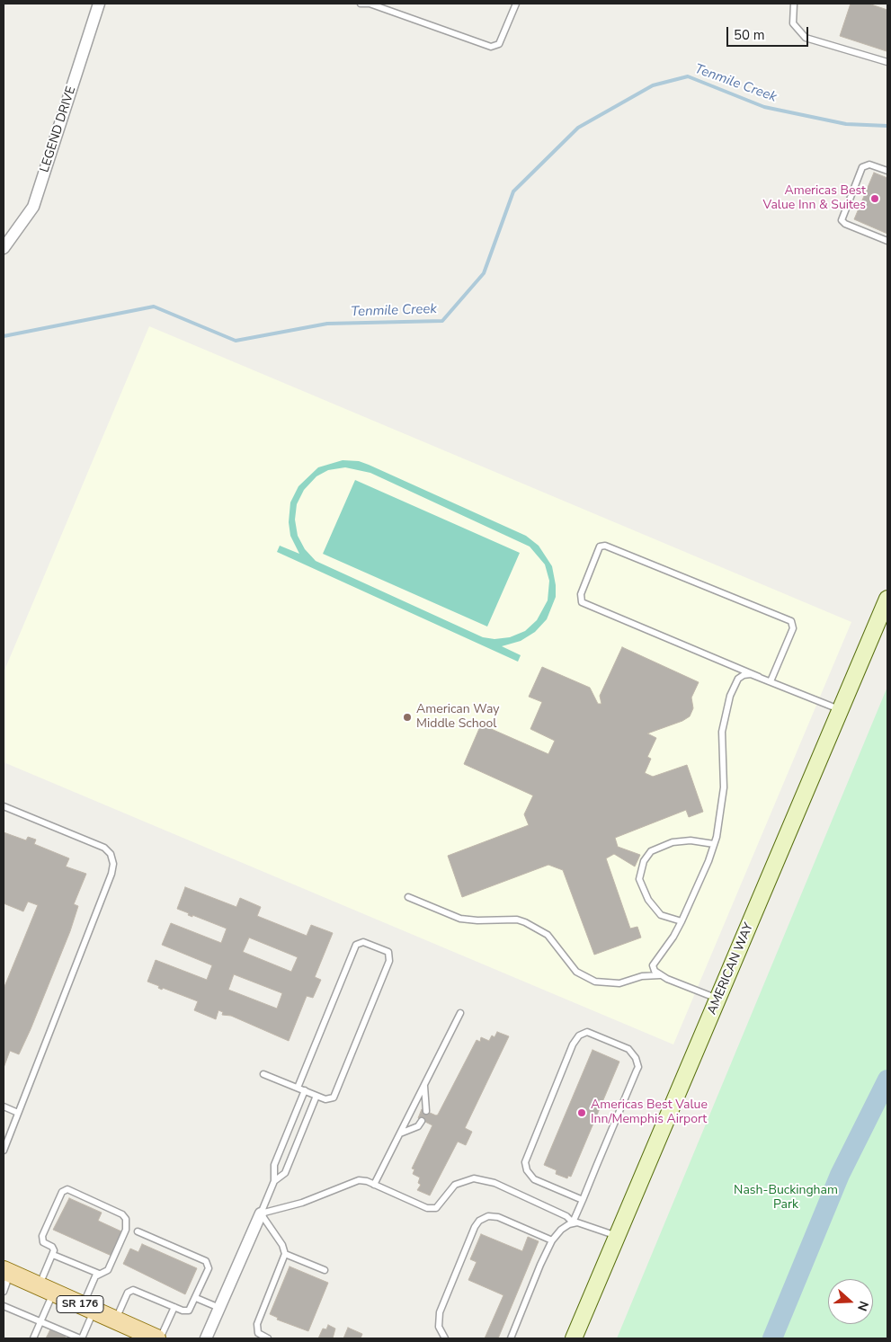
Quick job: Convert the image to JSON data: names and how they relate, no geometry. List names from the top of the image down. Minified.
{"streets":{"main road":["AMERICAN WAY","SR 176"],"street":["LEGEND DRIVE"]},"water":["Tenmile Creek"],"parks":["Nash-Buckingham Park"],"places":["Americas Best Value Inn & Suites","American Way Middle School","Americas Best Value Inn/Memphis Airport"],"scale_bar":"50 m","north":"right"}
